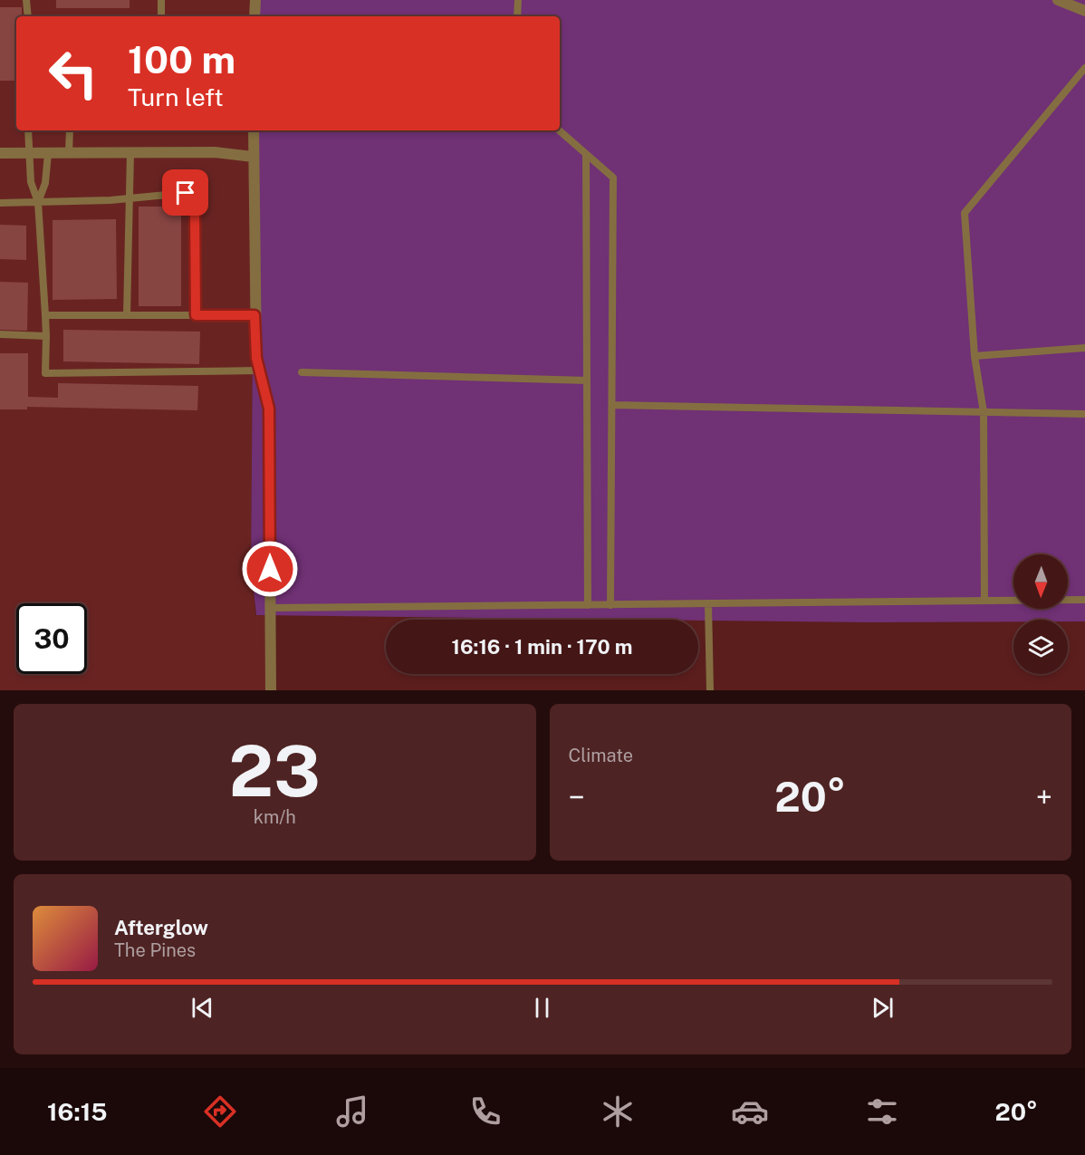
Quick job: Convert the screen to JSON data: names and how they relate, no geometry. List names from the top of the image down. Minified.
{"north":"bottom","page":{"turn":["100 m","Turn left"],"limit":"30","trip":"16:16 · 1 min · 170 m","tile":[["23","km/h"],"Climate"],"heat":["−","20°","+"],"song":["Afterglow","The Pines"],"tabs":["16:15","20°"]}}
